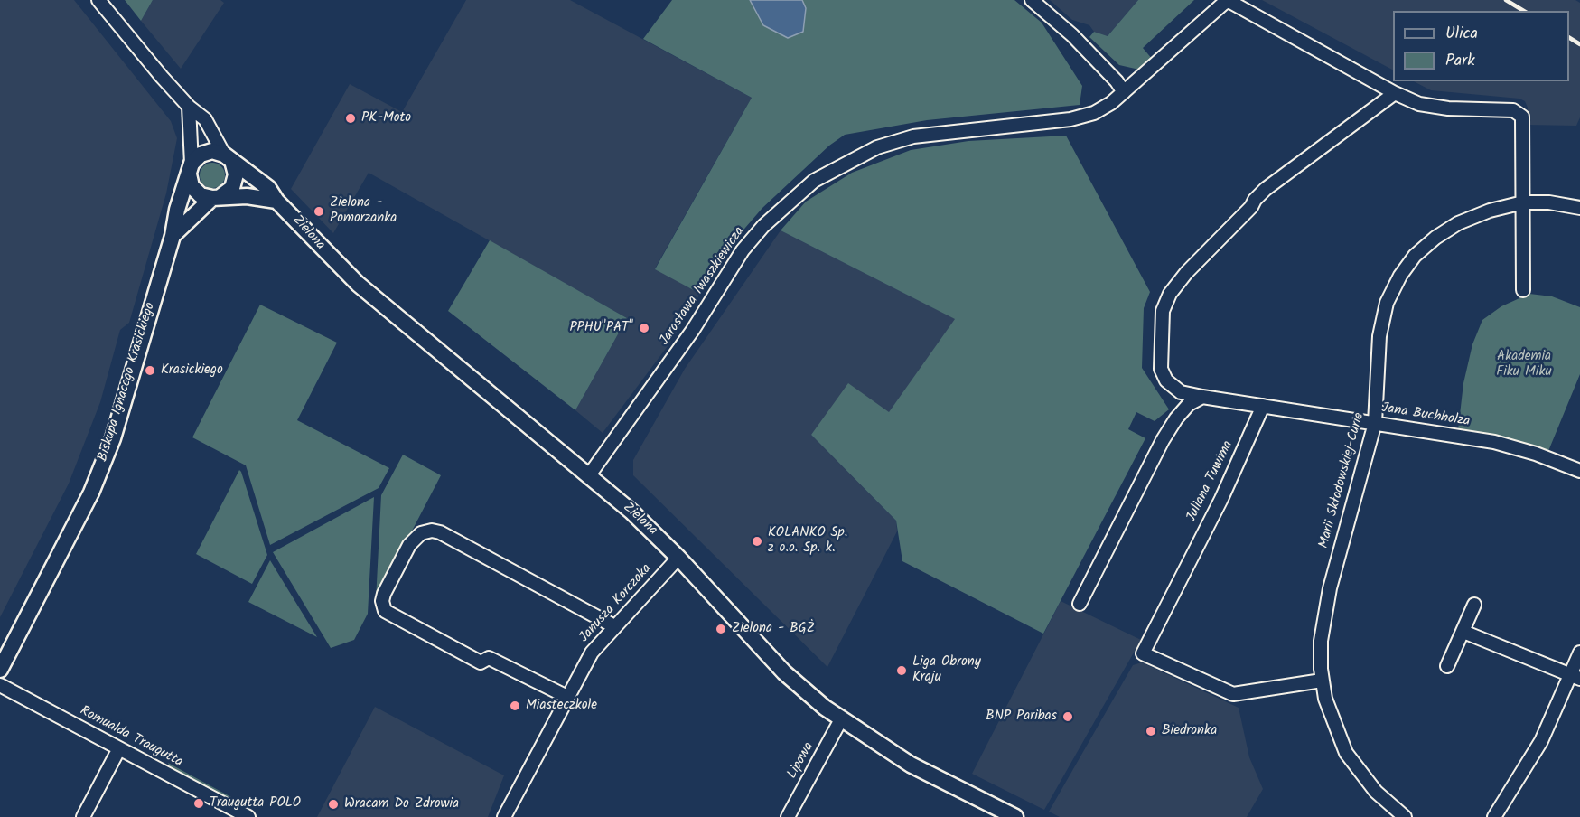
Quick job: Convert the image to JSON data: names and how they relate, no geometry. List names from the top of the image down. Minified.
{"streets":{"street":["Zielona","Jarosława Iwaszkiewicza","Biskupa Ignacego Krasickiego","Jana Buchholza","Marii Skłodowskiej-Curie","Juliana Tuwima","Janusza Korczaka","Romualda Traugutta","Lipowa"]},"crossings":[["Zielona","Jarosława Iwaszkiewicza"],["Zielona","Biskupa Ignacego Krasickiego"],["Zielona","Janusza Korczaka"],["Zielona","Lipowa"],["Jarosława Iwaszkiewicza","Marii Skłodowskiej-Curie"],["Jana Buchholza","Marii Skłodowskiej-Curie"],["Jana Buchholza","Juliana Tuwima"],["Marii Skłodowskiej-Curie","Juliana Tuwima"]],"parks":["Akademia Fiku Miku"],"places":["PK-Moto","Zielona - Pomorzanka","PPHU\"PAT\"","Krasickiego","KOLANKO Sp. z o.o. Sp. k.","Zielona - BGŻ","Liga Obrony Kraju","Miasteczkole","BNP Paribas","Biedronka","Traugutta POLO","Wracam Do Zdrowia"],"legend":["Ulica","Park"]}
